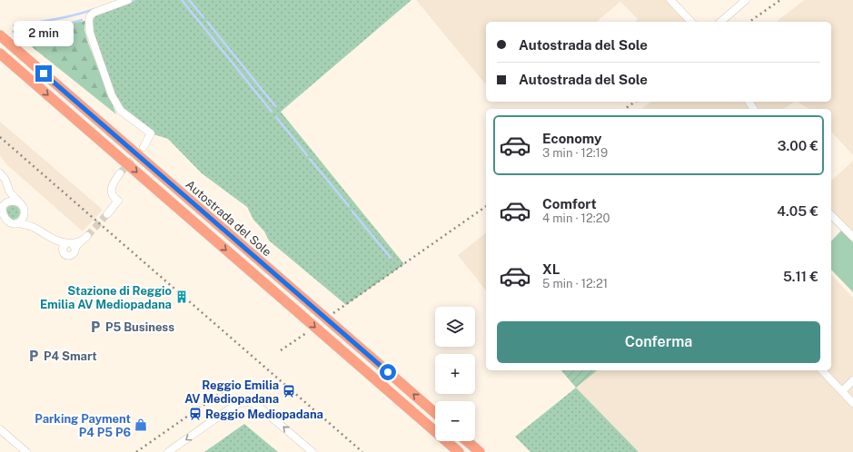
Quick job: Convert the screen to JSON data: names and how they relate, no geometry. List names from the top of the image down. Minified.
{"streets":{"highway":["Autostrada del Sole"]},"places":{"building":["Stazione di Reggio Emilia AV Mediopadana"],"parking":["P5 Business","P4 Smart"],"station":["Reggio Emilia AV Mediopadana","Reggio Mediopadana"],"shop":["Parking Payment P4 P5 P6"]},"page":{"bubble":"2 min","banner":["Autostrada del Sole","Autostrada del Sole"],"list":[{"name":"Economy","note":"3 min · 12:19","value":"3.00 €"},{"name":"Comfort","note":"4 min · 12:20","value":"4.05 €"},{"name":"XL","note":"5 min · 12:21","value":"5.11 €"}],"map_buttons":["+","−"],"buttons":"Conferma"}}
